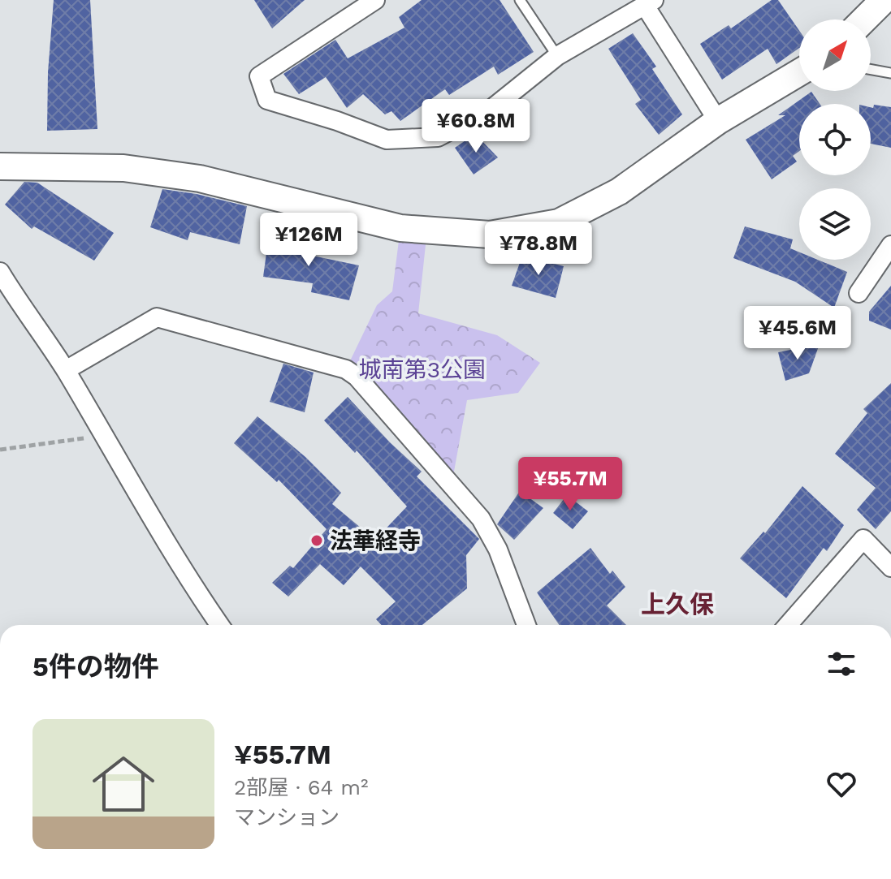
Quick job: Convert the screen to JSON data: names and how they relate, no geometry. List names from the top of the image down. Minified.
{"districts":["上久保"],"parks":["城南第3公園"],"places":["法華経寺"],"north":"top right","page":{"price":["¥60.8M","¥126M","¥78.8M","¥45.6M","¥55.7M"],"heading":"5件の物件","list":[{"name":"¥55.7M","note":"2部屋 · 64 m² · マンション"}]}}
